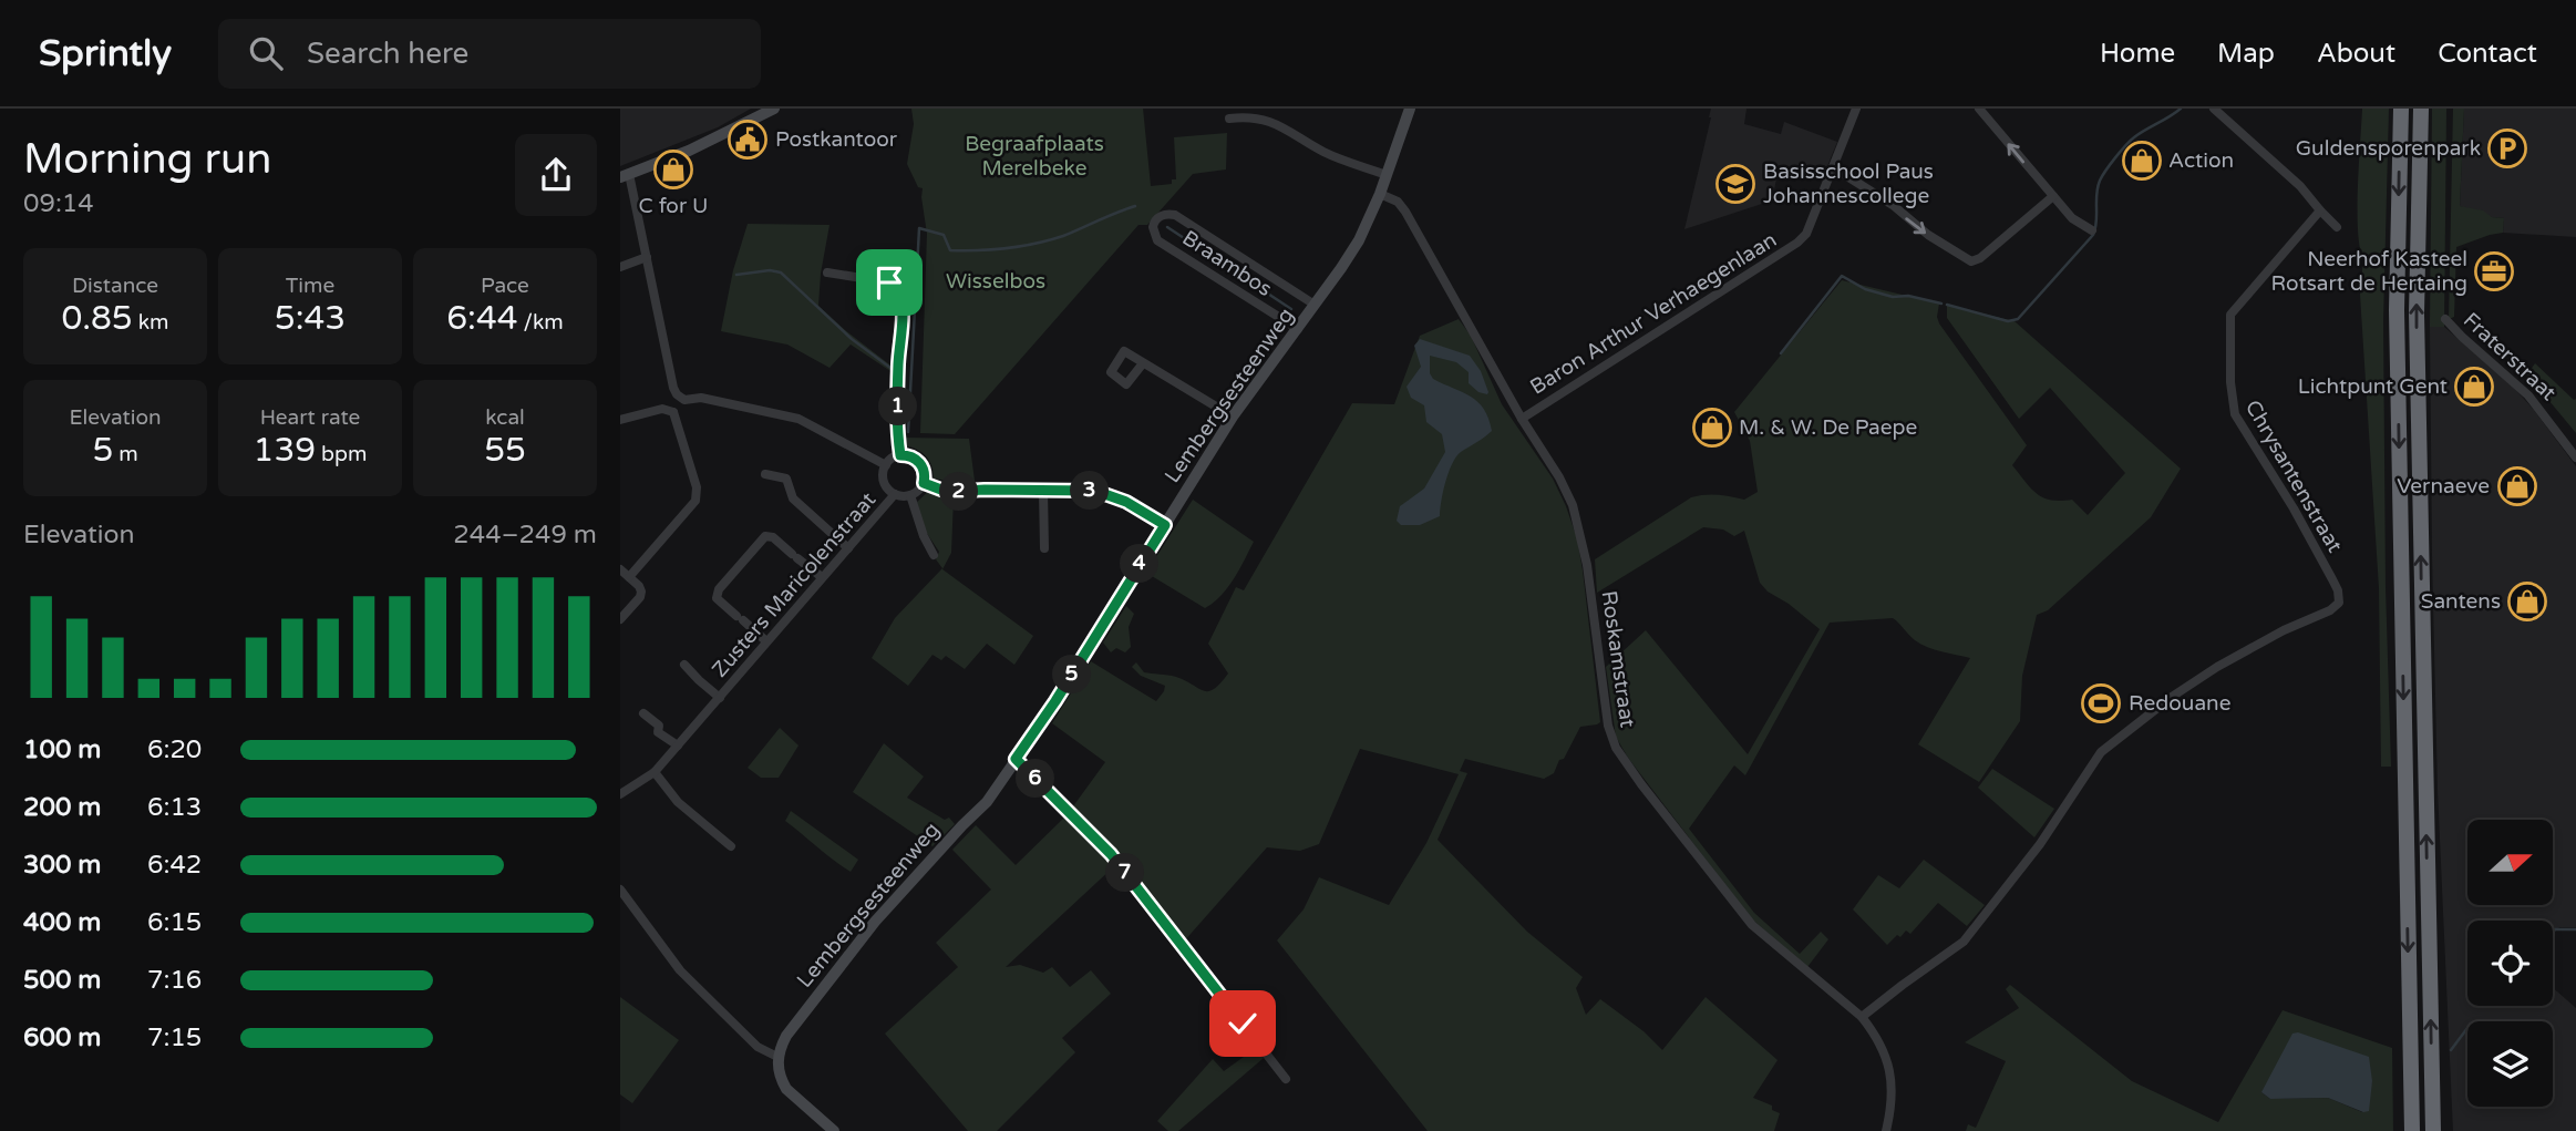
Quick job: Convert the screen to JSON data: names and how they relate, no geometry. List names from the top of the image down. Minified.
{"streets":{"street":["Braambos","Baron Arthur Verhaegenlaan","Fraterstraat","Lembergsesteenweg","Chrysantenstraat","Zusters Maricolenstraat","Roskamstraat"]},"crossings":[["Braambos","Lembergsesteenweg"],["Baron Arthur Verhaegenlaan","Roskamstraat"],["Lembergsesteenweg","Roskamstraat"],["Chrysantenstraat","Roskamstraat"]],"parks":["Begraafplaats Merelbeke","Wisselbos"],"places":{"public building":["Postkantoor"],"parking":["Guldensporenpark"],"shop":["Action","C for U","Lichtpunt Gent","M. & W. De Paepe","Vernaeve","Santens"],"school or university":["Basisschool Paus Johannescollege"],"office":["Neerhof Kasteel Rotsart de Hertaing"],"sports":["Redouane"]},"north":"right","page":{"header":"Sprintly","search":"Search here","nav":["Home","Map","About","Contact"],"heading":["Morning run","09:14"],"stats":[["Distance","0.85 km"],["Time","5:43"],["Pace","6:44 /km"],["Elevation","5 m"],["Heart rate","139 bpm"],["kcal","55"]],"pins":["1","3","2","4","5","6","7"],"chart":["Elevation","244–249 m"],"list":[{"name":"100 m","note":"6:20"},{"name":"200 m","note":"6:13"},{"name":"300 m","note":"6:42"},{"name":"400 m","note":"6:15"},{"name":"500 m","note":"7:16"},{"name":"600 m","note":"7:15"}]}}
